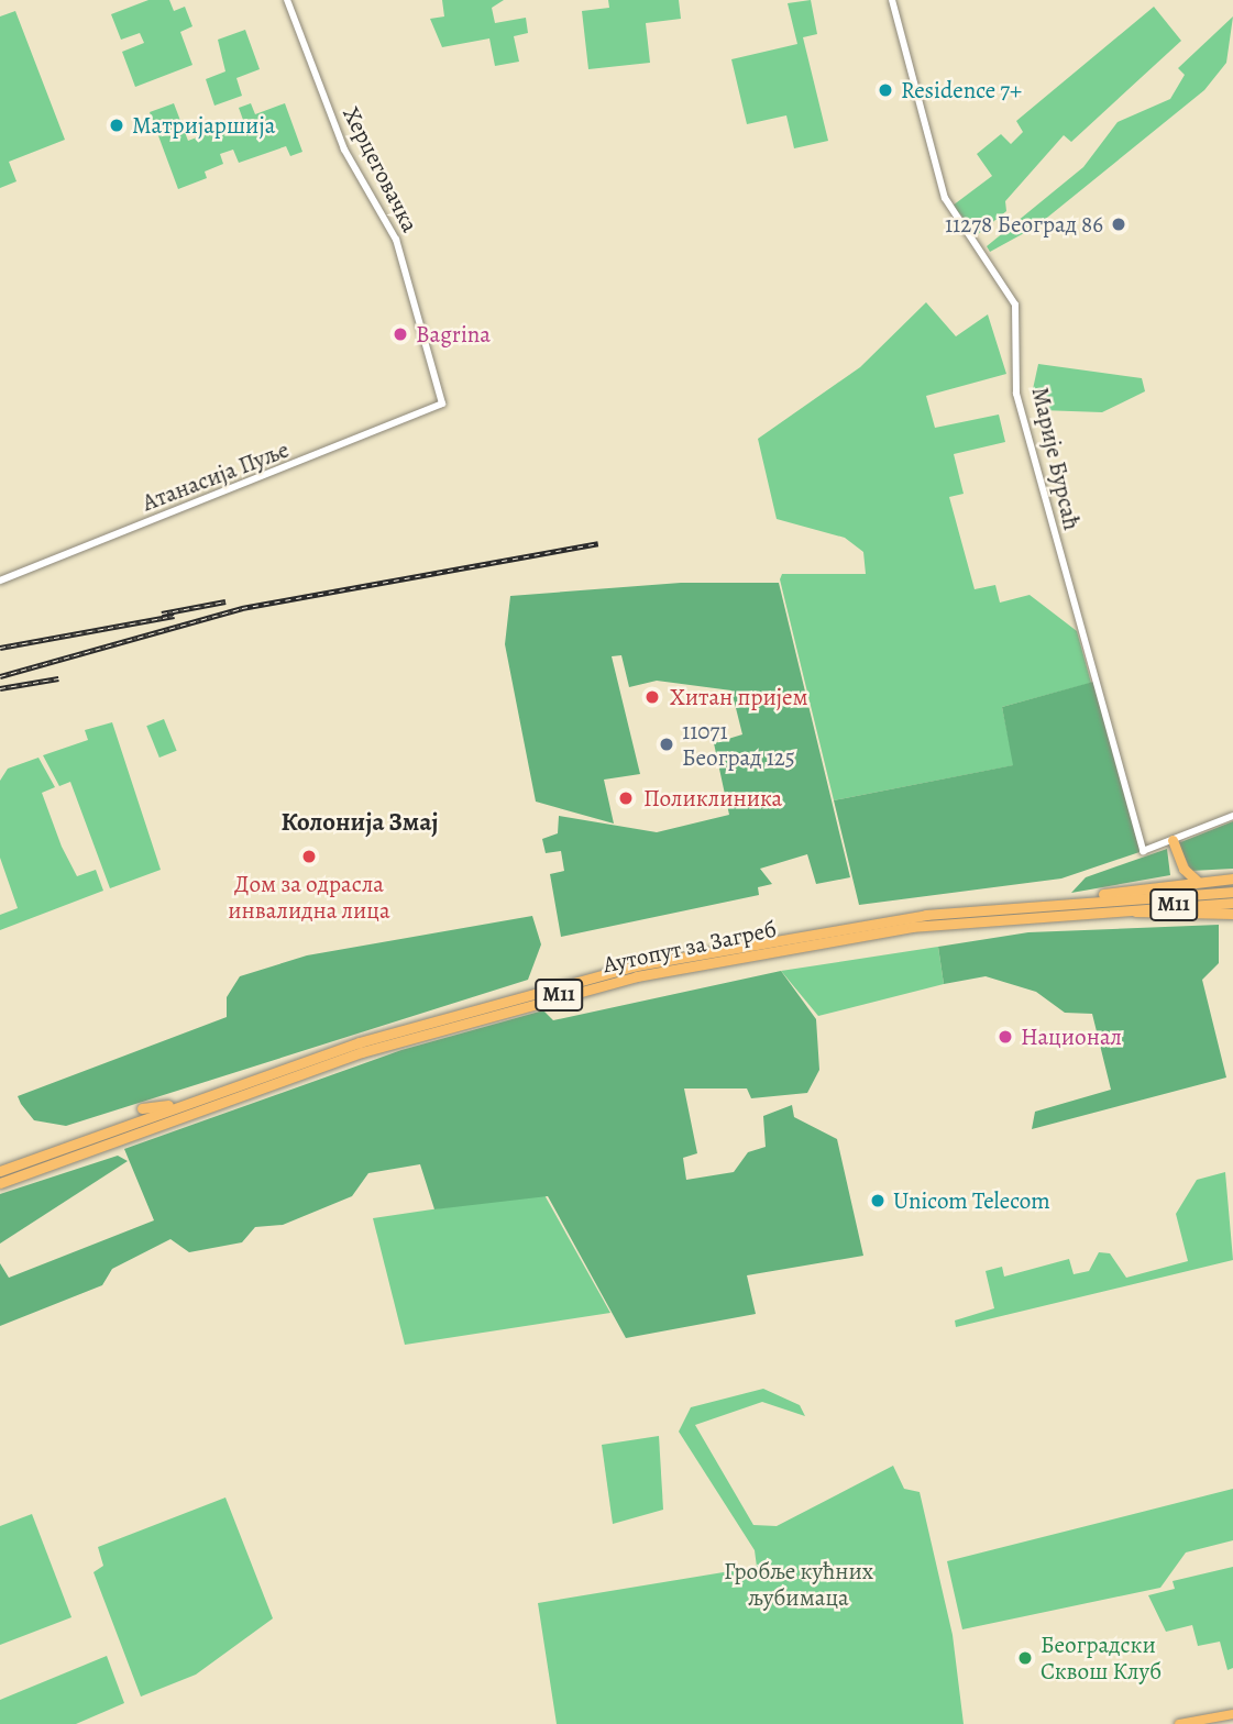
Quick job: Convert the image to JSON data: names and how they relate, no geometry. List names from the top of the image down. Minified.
{"streets":{"highway":["M11","Аутопут за Загреб"],"street":["Херцеговачка","Марије Бурсаћ","Атанасија Пуље"]},"crossings":[["Херцеговачка","Атанасија Пуље"]],"districts":["Колонија Змај"],"parks":["Гробље кућних љубимаца"],"places":["Residence 7+","Матријаршија","11278 Београд 86","Bagrina","Хитан пријем","11071 Београд 125","Поликлиника","Дом за одрасла инвалидна лица","Национал","Unicom Telecom","Београдски Сквош Клуб"]}
